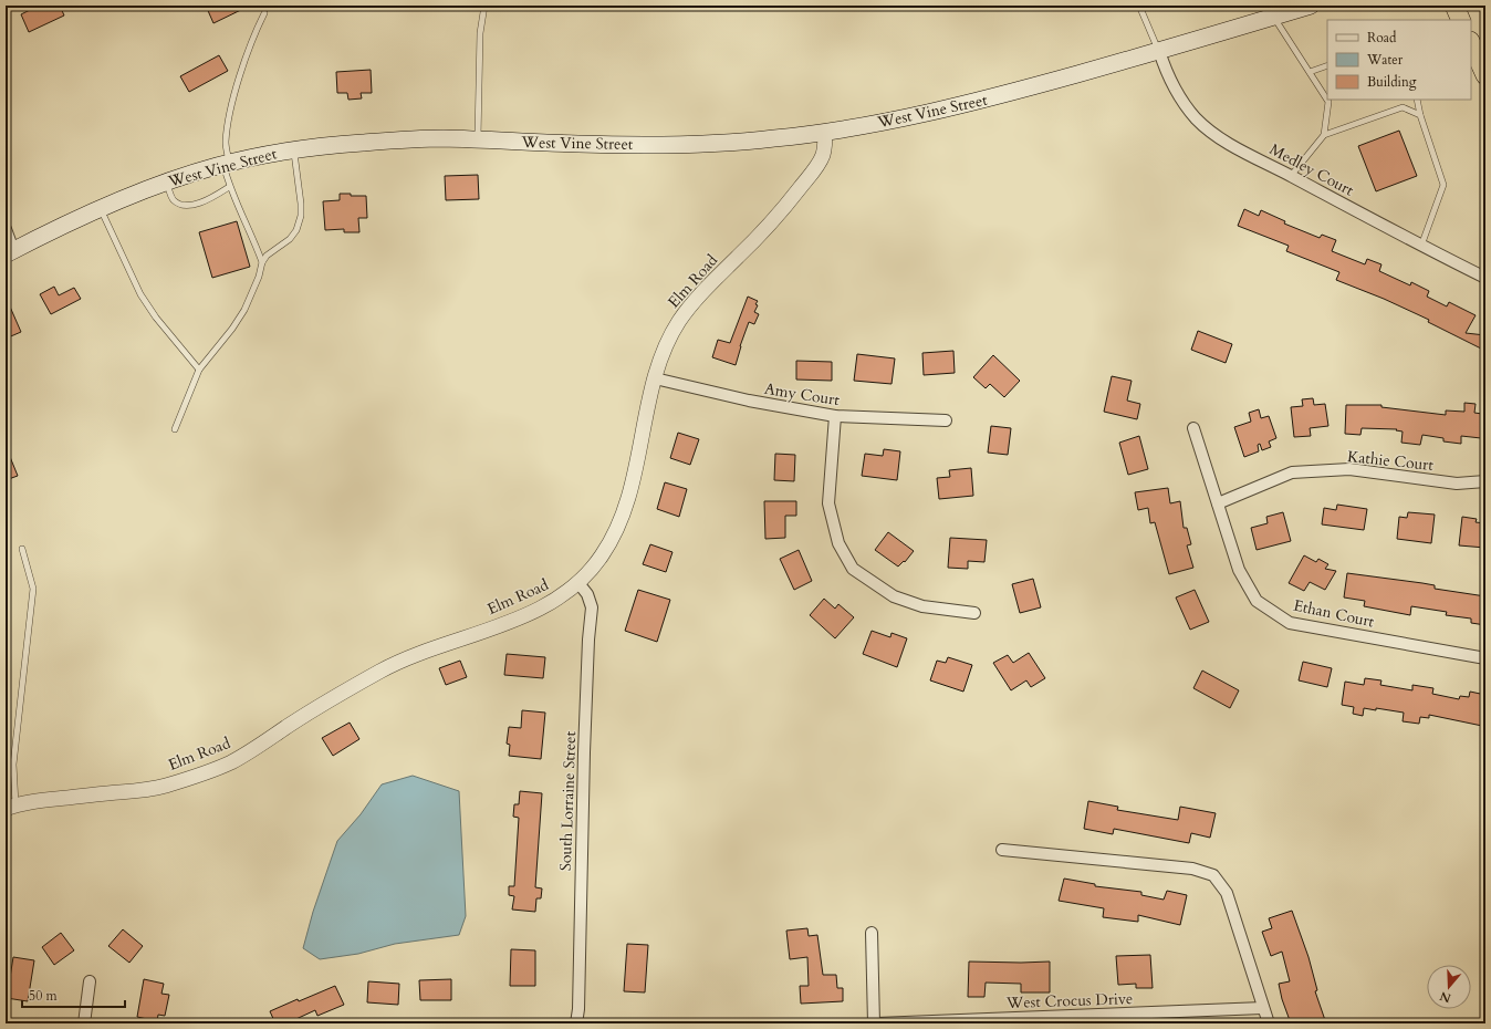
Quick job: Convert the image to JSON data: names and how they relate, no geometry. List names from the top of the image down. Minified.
{"streets":{"main road":["West Vine Street"],"street":["Medley Court","Elm Road","Amy Court","Kathie Court","Ethan Court","South Lorraine Street","West Crocus Drive"]},"crossings":[["West Vine Street","Medley Court"],["West Vine Street","Elm Road"],["Elm Road","Amy Court"],["Elm Road","South Lorraine Street"],["Kathie Court","Ethan Court"]],"legend":["Road","Water","Building"],"scale_bar":"50 m","north":"bottom"}
